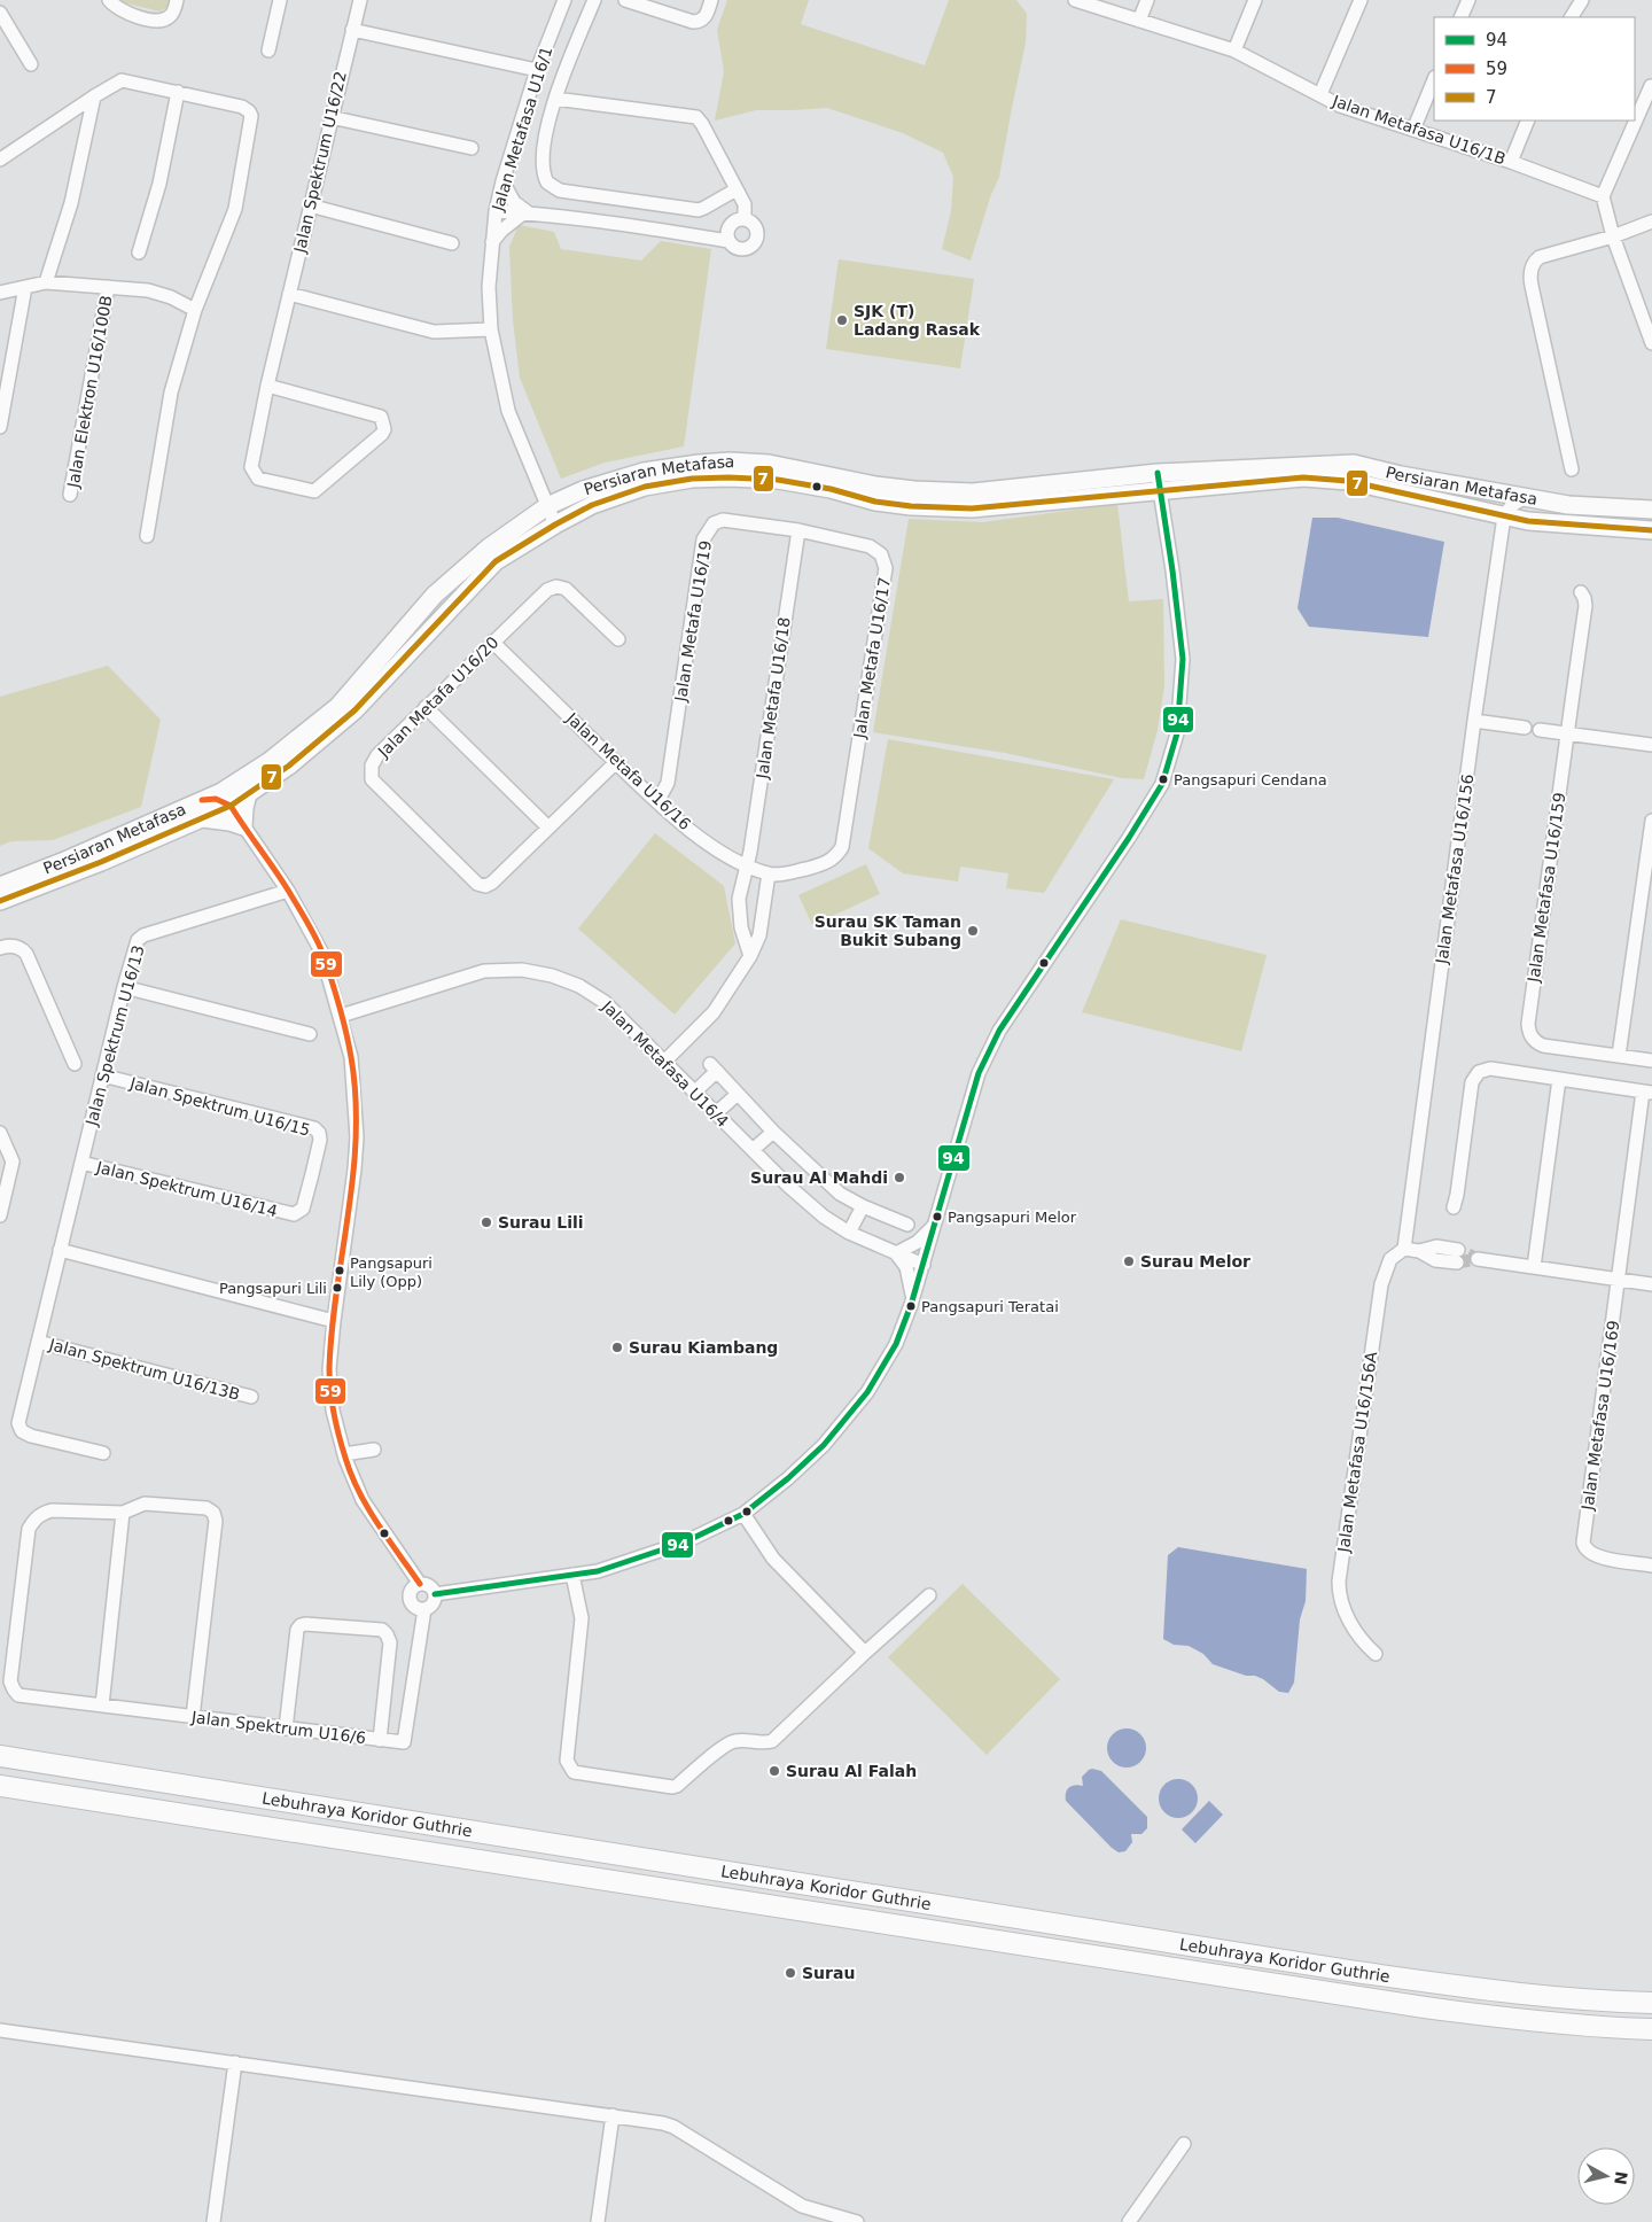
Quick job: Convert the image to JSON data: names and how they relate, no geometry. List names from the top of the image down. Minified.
{"streets":{"highway":["Lebuhraya Koridor Guthrie"],"main road":["Persiaran Metafasa"],"street":["Jalan Metafasa U16/1","Jalan Metafasa U16/1B","Jalan Spektrum U16/22","Jalan Elektron U16/100B","Jalan Metafa U16/19","Jalan Metafa U16/17","Jalan Metafa U16/20","Jalan Metafa U16/18","Jalan Metafa U16/16","Jalan Metafasa U16/156","Jalan Metafasa U16/159","Jalan Spektrum U16/13","Jalan Metafasa U16/4","Jalan Spektrum U16/15","Jalan Spektrum U16/14","Jalan Spektrum U16/13B","Jalan Metafasa U16/169","Jalan Metafasa U16/156A","Jalan Spektrum U16/6"]},"crossings":[["Jalan Metafasa U16/1","Persiaran Metafasa"],["Persiaran Metafasa","Jalan Metafasa U16/156"],["Jalan Metafa U16/19","Jalan Metafa U16/17"],["Jalan Metafa U16/19","Jalan Metafa U16/18"],["Jalan Metafa U16/19","Jalan Metafa U16/16"],["Jalan Metafa U16/17","Jalan Metafa U16/18"],["Jalan Metafa U16/17","Jalan Metafa U16/16"],["Jalan Metafa U16/20","Jalan Metafa U16/16"],["Jalan Metafa U16/18","Jalan Metafa U16/16"],["Jalan Metafasa U16/156","Jalan Metafasa U16/156A"],["Jalan Spektrum U16/13","Jalan Spektrum U16/15"],["Jalan Spektrum U16/13","Jalan Spektrum U16/14"],["Jalan Spektrum U16/13","Jalan Spektrum U16/13B"],["Jalan Spektrum U16/15","Jalan Spektrum U16/14"]],"places":["SJK (T) Ladang Rasak","Pangsapuri Cendana","Surau SK Taman Bukit Subang","Surau Al Mahdi","Pangsapuri Melor","Surau Lili","Surau Melor","Pangsapuri Lily (Opp)","Pangsapuri Lili","Pangsapuri Teratai","Surau Kiambang","Surau Al Falah","Surau"],"lines":["transit line 94","transit line 7","transit line 59"],"legend":["94","59","7"],"north":"right"}
